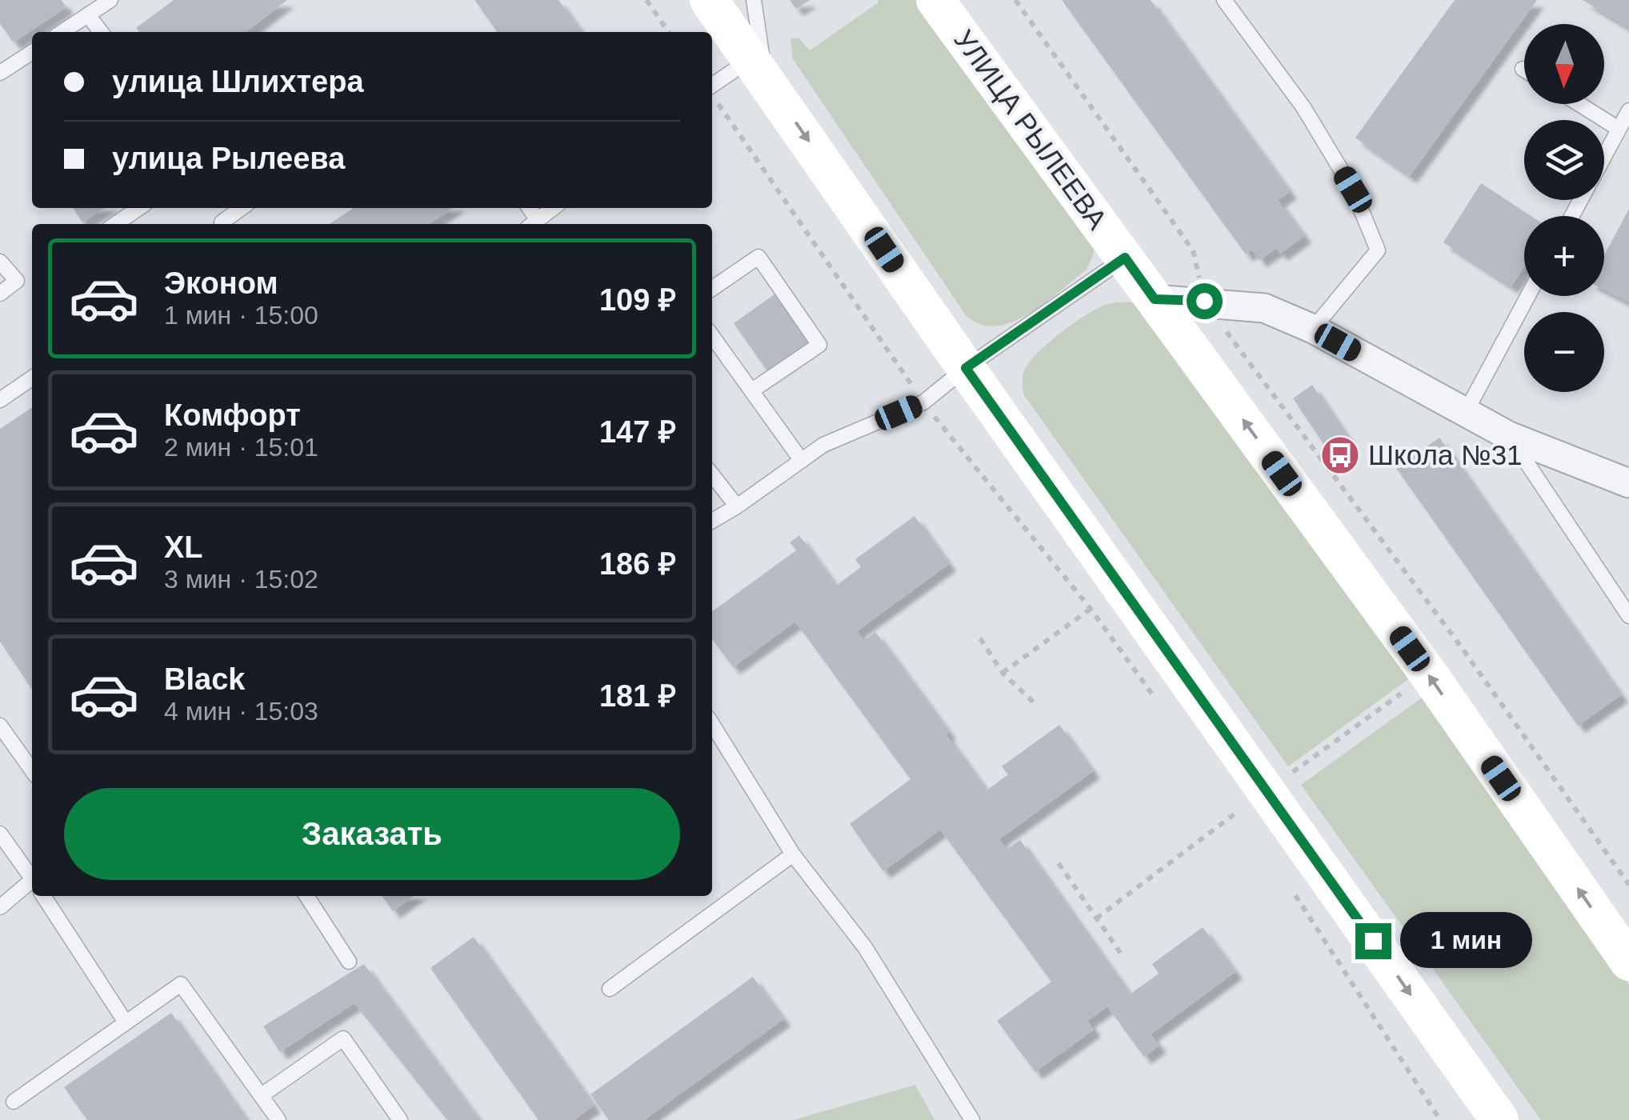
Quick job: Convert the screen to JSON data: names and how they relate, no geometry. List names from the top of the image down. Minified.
{"streets":{"main road":["УЛИЦА РЫЛЕЕВА"]},"places":{"bus stop":["Школа №31"]},"north":"bottom","page":{"map_buttons":["+","−"],"banner":["улица Шлихтера","улица Рылеева"],"list":[{"name":"Эконом","note":"1 мин · 15:00","value":"109 ₽"},{"name":"Комфорт","note":"2 мин · 15:01","value":"147 ₽"},{"name":"XL","note":"3 мин · 15:02","value":"186 ₽"},{"name":"Black","note":"4 мин · 15:03","value":"181 ₽"}],"buttons":"Заказать","bubble":"1 мин"}}
